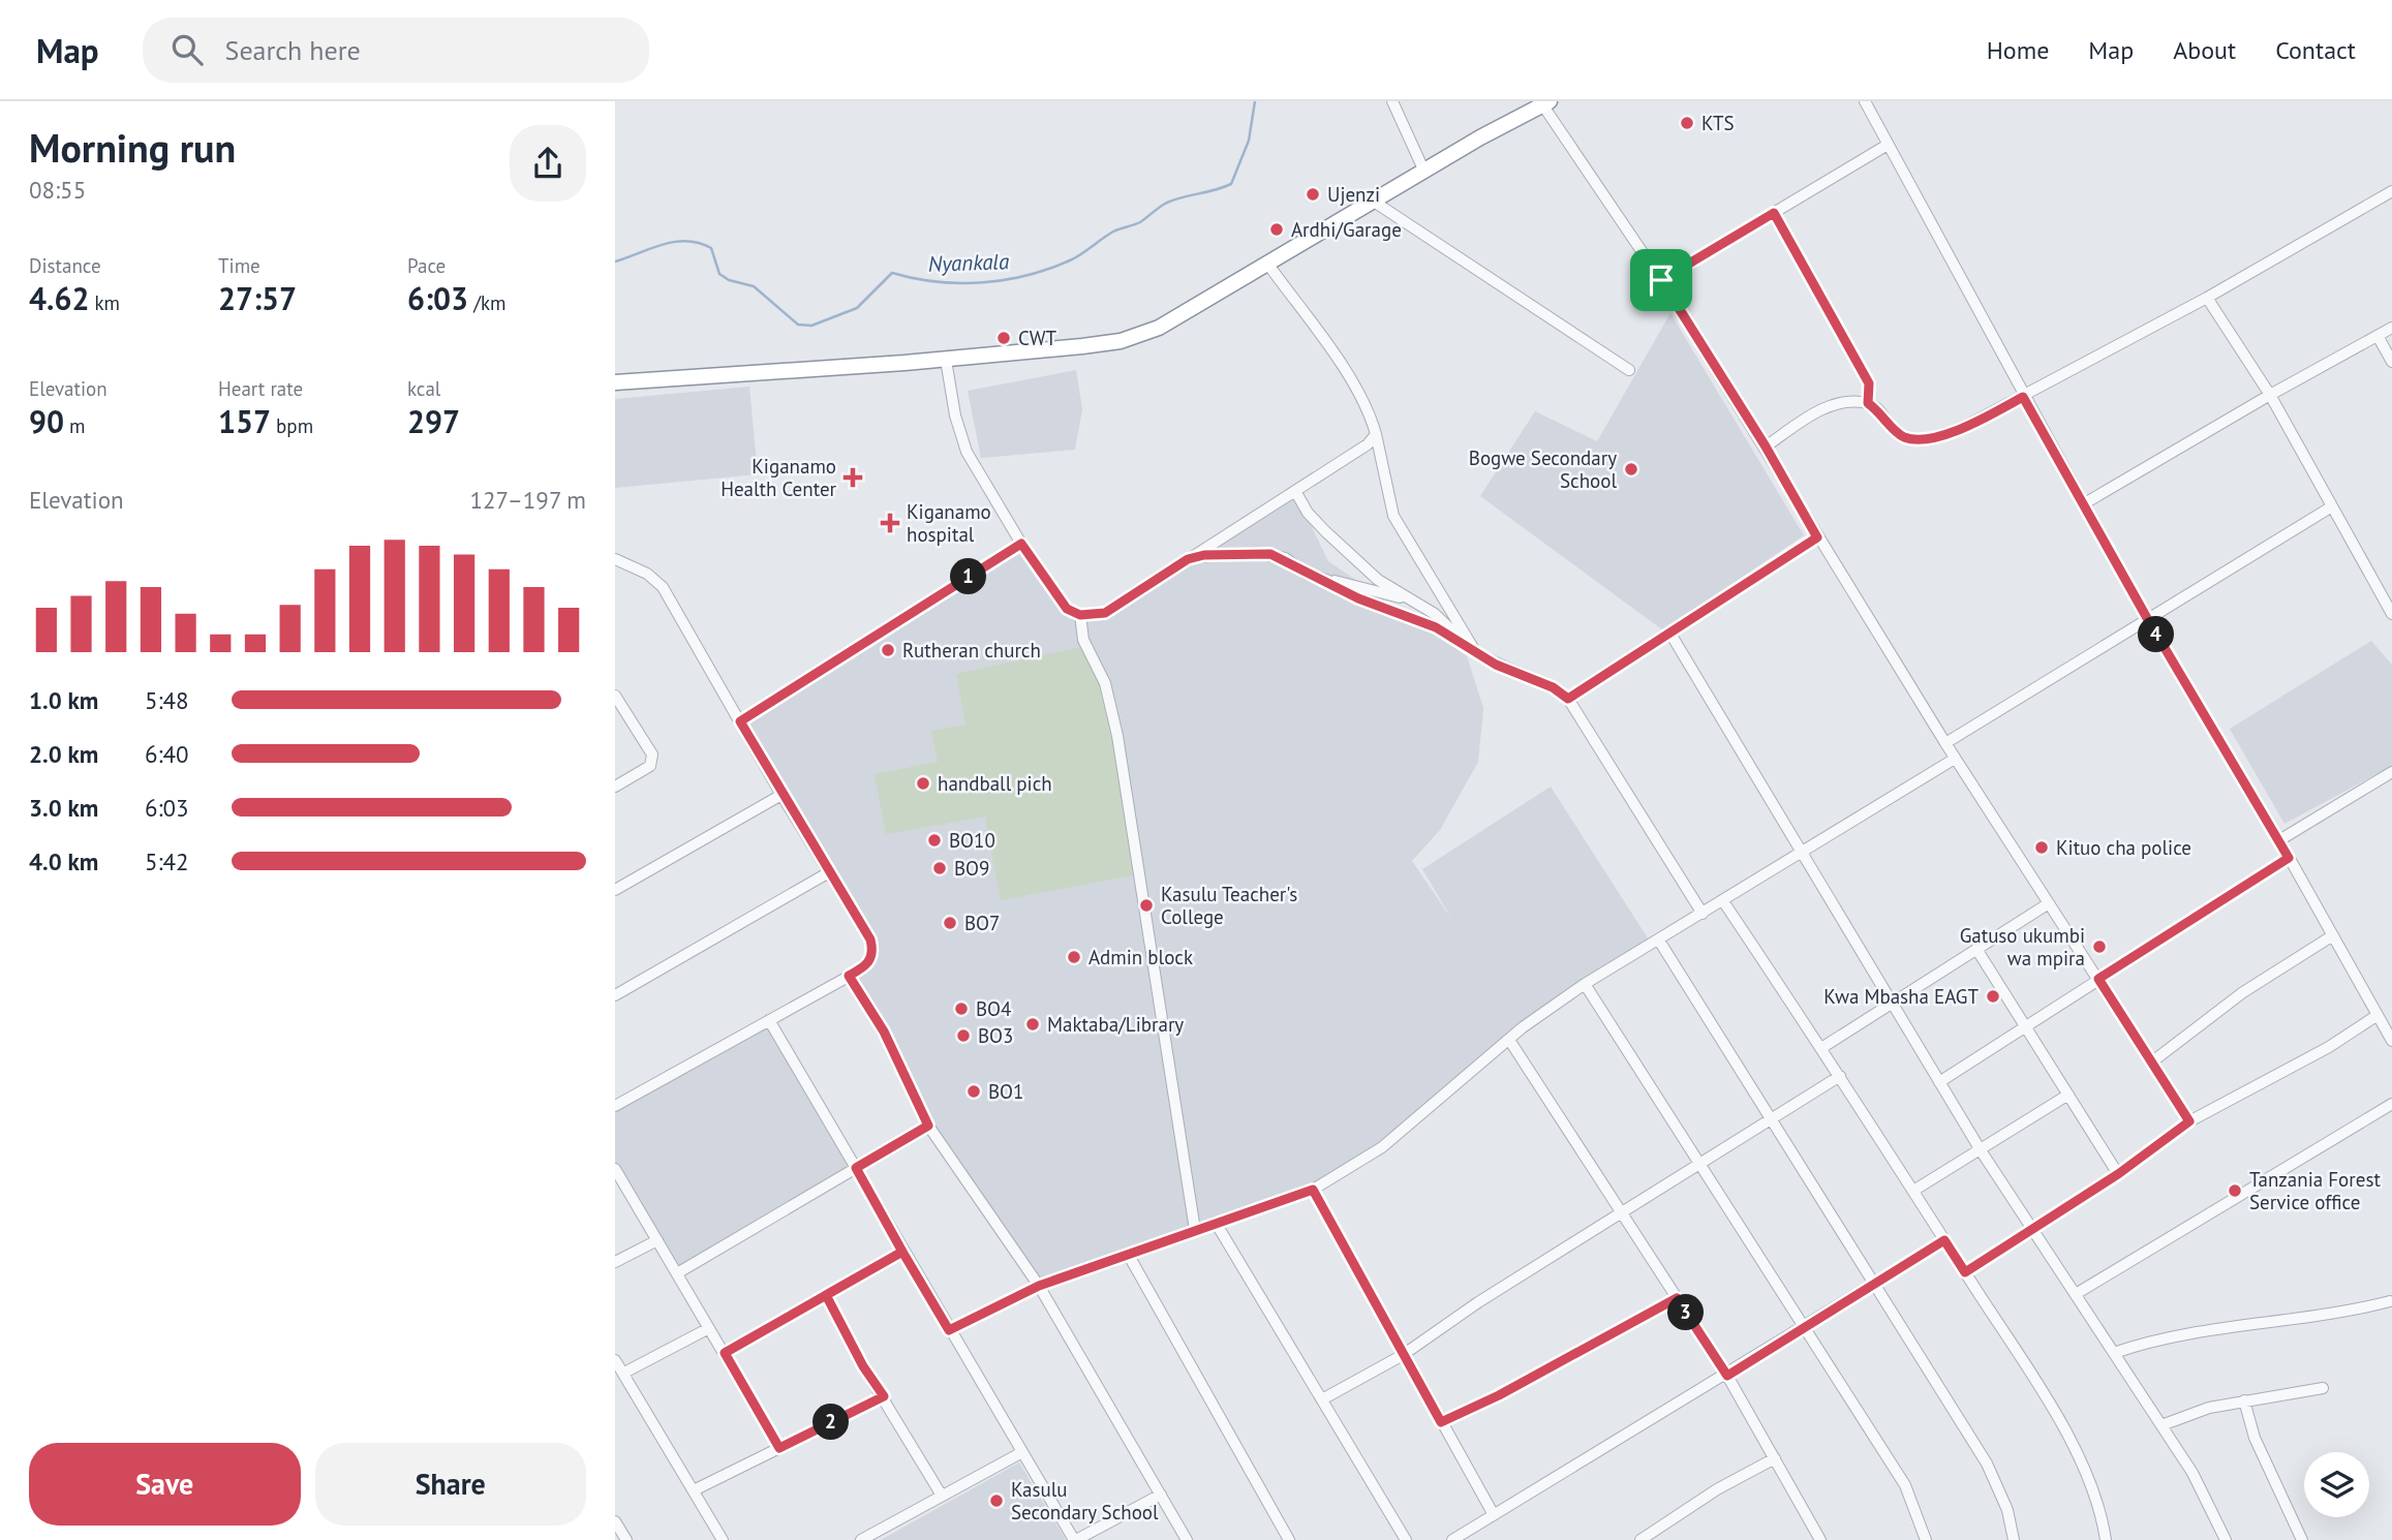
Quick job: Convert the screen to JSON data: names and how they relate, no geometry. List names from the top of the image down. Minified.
{"water":["Nyankala"],"places":{"other":["KTS","Ujenzi","Ardhi/Garage","CWT","Bogwe Secondary School","Rutheran church","handball pich","BO10","Kituo cha police","BO9","Kasulu Teacher's College","BO7","Gatuso ukumbi wa mpira","Admin block","Kwa Mbasha EAGT","BO4","Maktaba/Library","BO3","BO1","Tanzania Forest Service office","Kasulu Secondary School"],"health":["Kiganamo Health Center","Kiganamo hospital"]},"page":{"header":"Map","search":"Search here","nav":["Home","Map","About","Contact"],"heading":["Morning run","08:55"],"stats":[["Distance","4.62 km"],["Time","27:57"],["Pace","6:03 /km"],["Elevation","90 m"],["Heart rate","157 bpm"],["kcal","297"]],"chart":["Elevation","127–197 m"],"pins":["1","4","3","2"],"list":[{"name":"1.0 km","note":"5:48"},{"name":"2.0 km","note":"6:40"},{"name":"3.0 km","note":"6:03"},{"name":"4.0 km","note":"5:42"}],"buttons":["Save","Share"]}}
